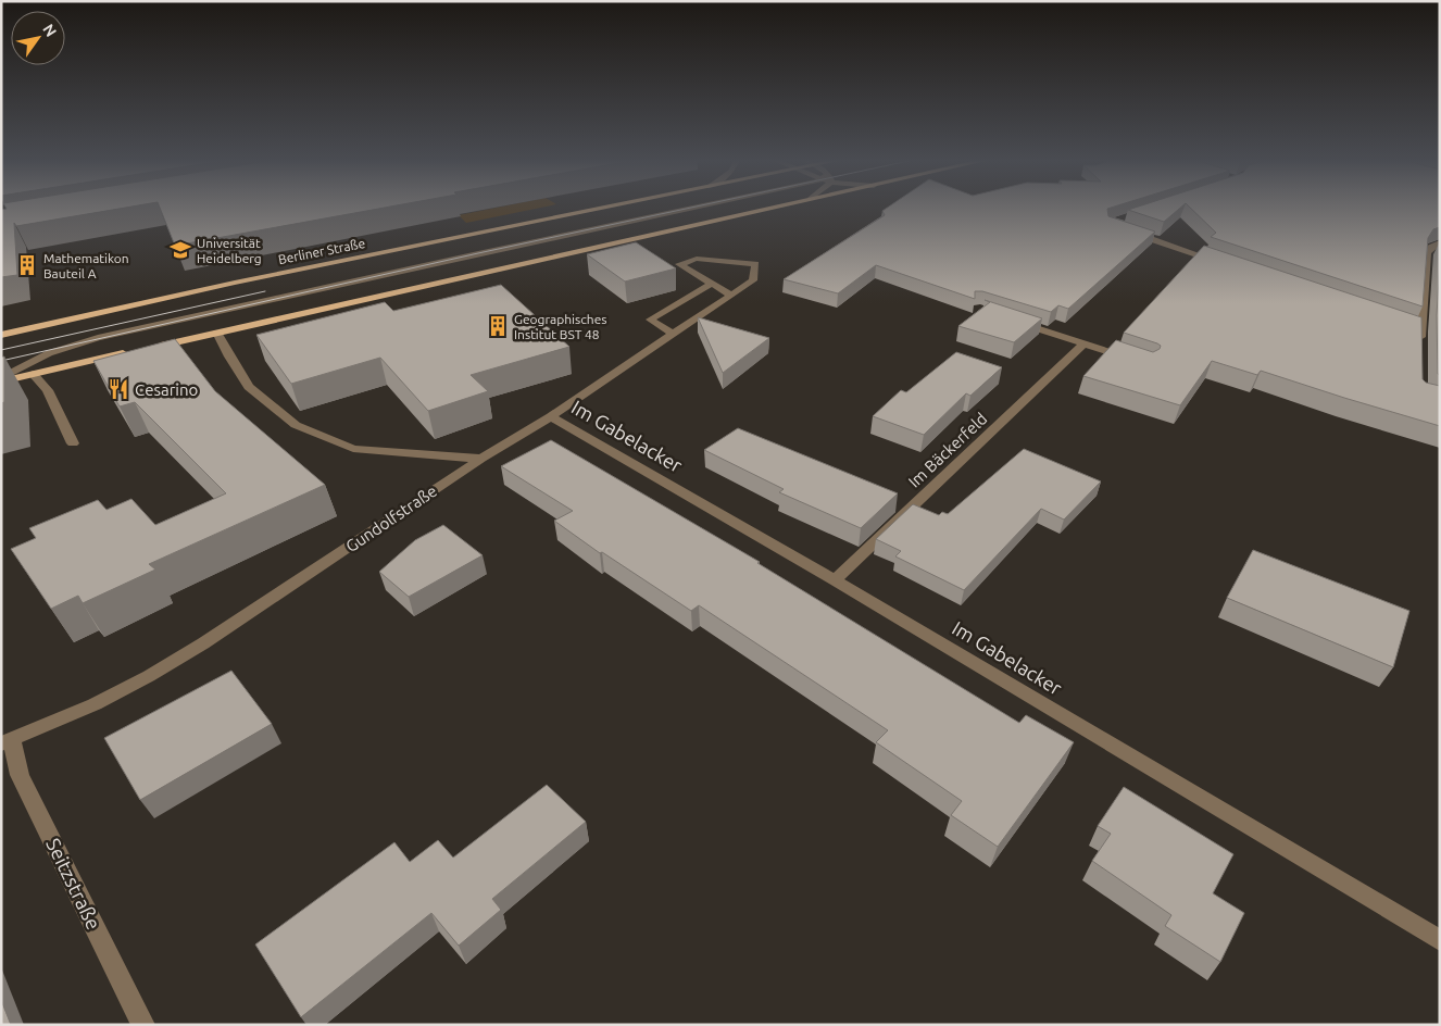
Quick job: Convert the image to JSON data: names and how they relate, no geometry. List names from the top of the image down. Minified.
{"streets":{"main road":["Berliner Straße"],"street":["Im Gabelacker","Im Bäckerfeld","Gundolfstraße","Seitzstraße"]},"crossings":[["Im Gabelacker","Im Bäckerfeld"],["Im Gabelacker","Gundolfstraße"],["Gundolfstraße","Seitzstraße"]],"places":{"school or university":["Universität Heidelberg"],"building":["Mathematikon Bauteil A","Geographisches Institut BST 48"],"restaurant":["Cesarino"]},"north":"top right"}
